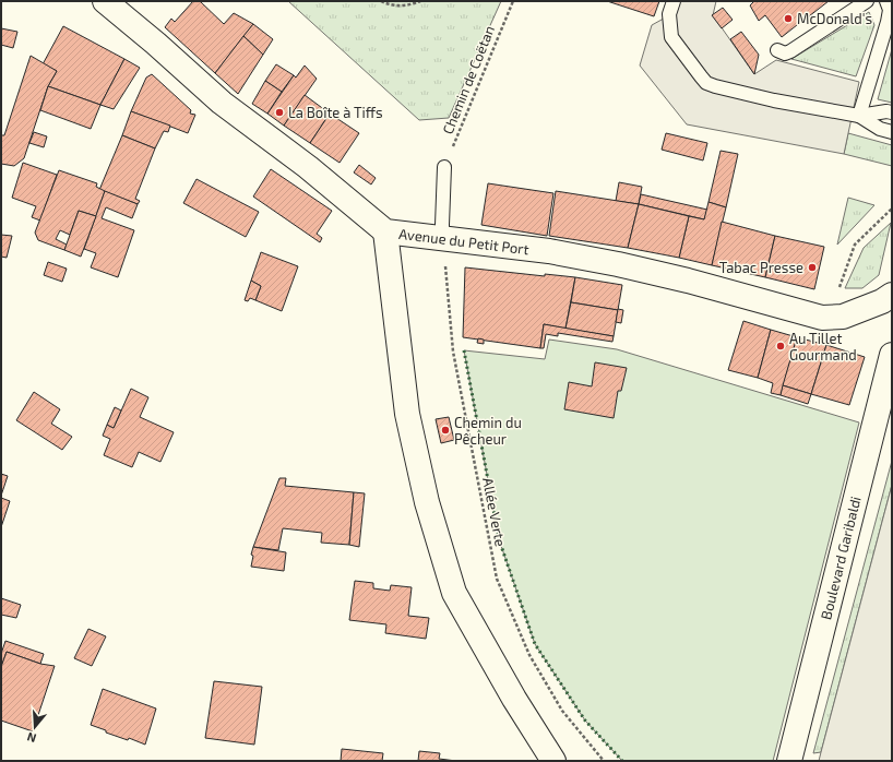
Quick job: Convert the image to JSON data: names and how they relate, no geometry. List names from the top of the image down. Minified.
{"streets":{"street":["Avenue du Petit Port","Boulevard Garibaldi"],"path":["Chemin de Coëtan","Allée Verte"]},"crossings":[["Avenue du Petit Port","Allée Verte"]],"places":["McDonald's","La Boîte à Tiffs","Tabac Presse","Au Tillet Gourmand","Chemin du Pêcheur"],"north":"bottom"}
